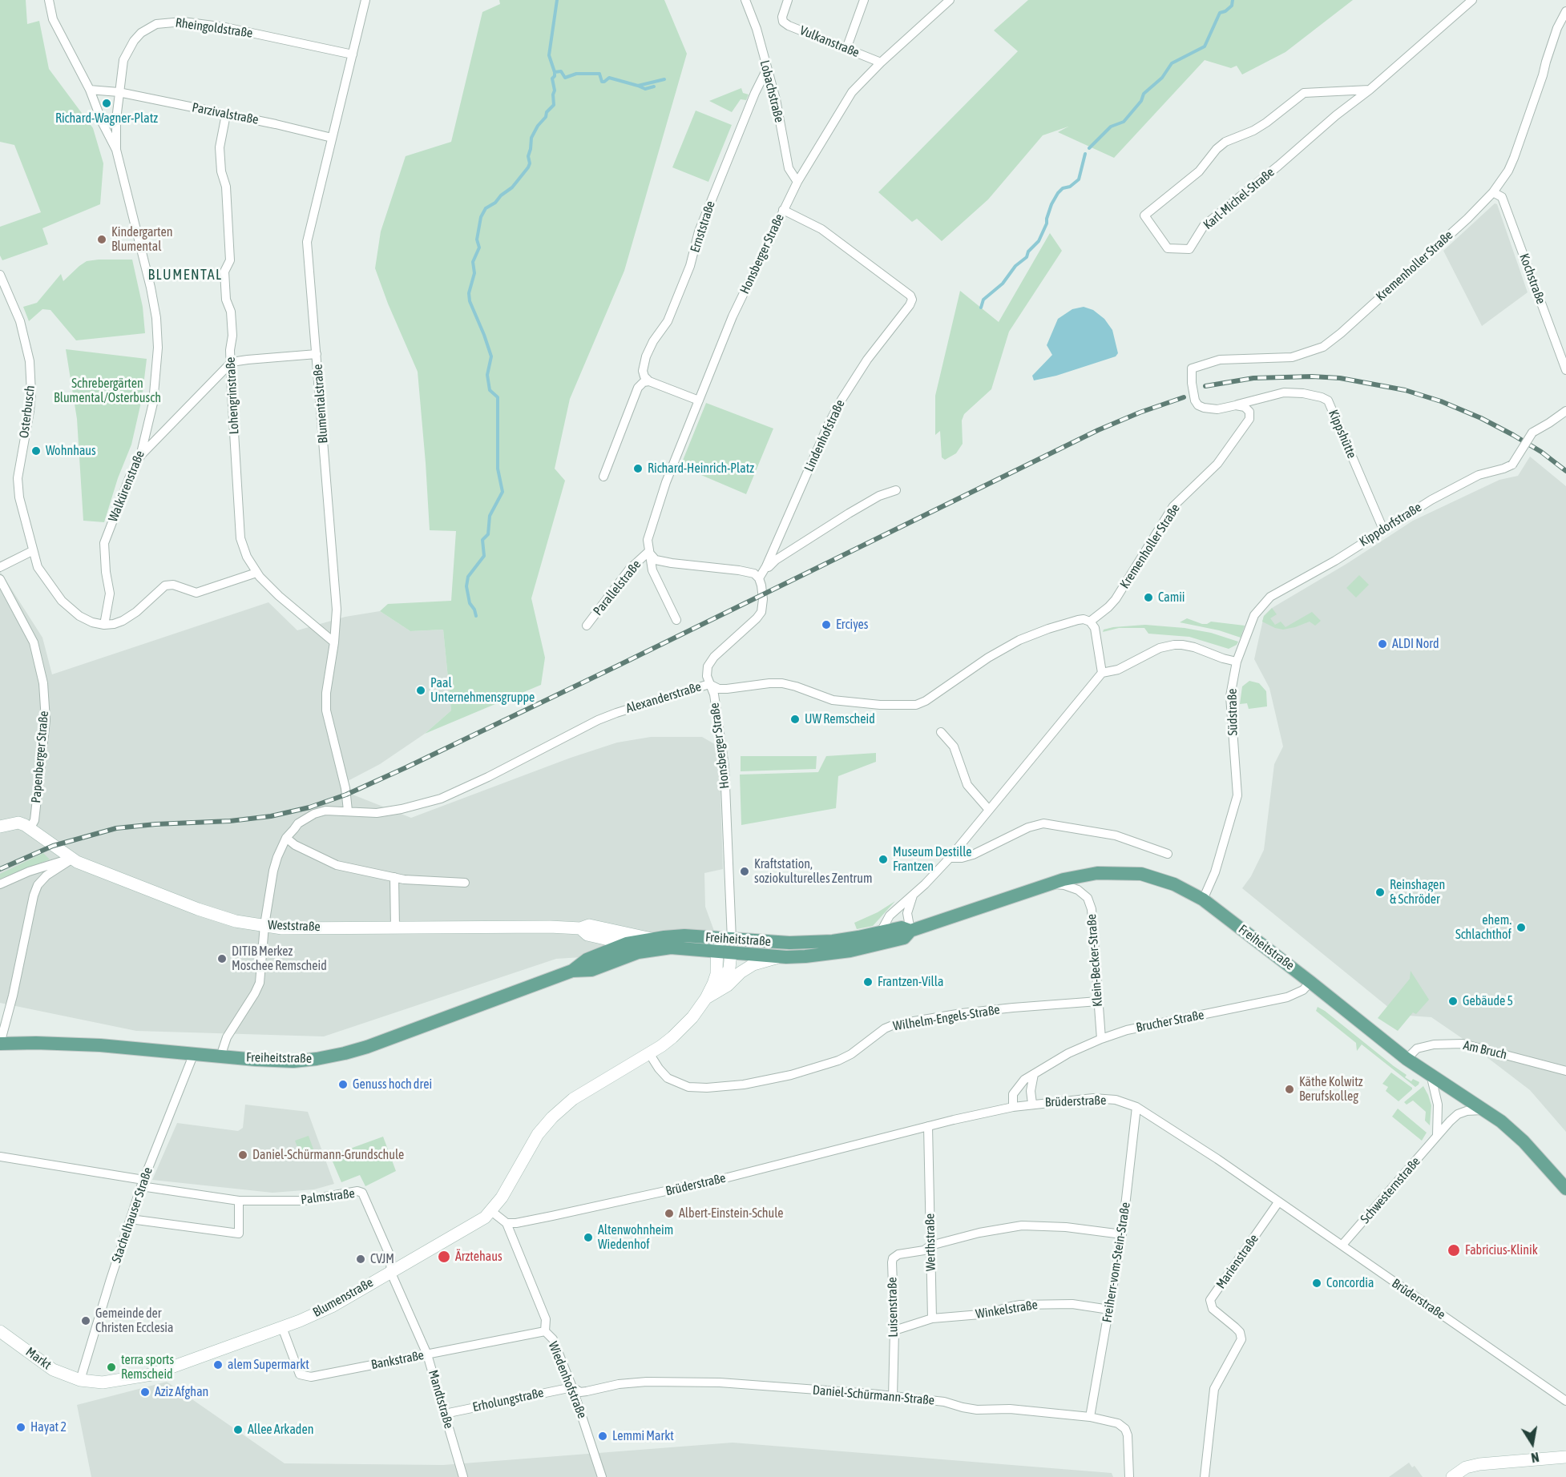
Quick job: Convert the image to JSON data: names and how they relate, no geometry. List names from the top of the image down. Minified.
{"streets":{"main road":["Freiheitstraße"],"street":["Rheingoldstraße","Vulkanstraße","Lobachstraße","Parzivalstraße","Karl-Michel-Straße","Ernststraße","Honsberger Straße","Kremenholler Straße","Kochstraße","Lohengrinstraße","Blumentalstraße","Osterbusch","Kippshütte","Lindenhofstraße","Walkürenstraße","Kippdorfstraße","Parallelstraße","Alexanderstraße","Südstraße","Papenberger Straße","Weststraße","Klein-Becker-Straße","Wilhelm-Engels-Straße","Brucher Straße","Am Bruch","Brüderstraße","Schwesternstraße","Palmstraße","Stachelhauser Straße","Werthstraße","Marienstraße","Freiherr-vom-Stein-Straße","Blumenstraße","Luisenstraße","Winkelstraße","Markt","Bankstraße","Wiedenhofstraße","Daniel-Schürmann-Straße","Mandtstraße","Erholungstraße"]},"crossings":[["Rheingoldstraße","Parzivalstraße"],["Rheingoldstraße","Blumentalstraße"],["Rheingoldstraße","Walkürenstraße"],["Vulkanstraße","Honsberger Straße"],["Lobachstraße","Ernststraße"],["Lobachstraße","Honsberger Straße"],["Parzivalstraße","Lohengrinstraße"],["Parzivalstraße","Blumentalstraße"],["Parzivalstraße","Walkürenstraße"],["Honsberger Straße","Lindenhofstraße"],["Honsberger Straße","Parallelstraße"],["Honsberger Straße","Alexanderstraße"],["Honsberger Straße","Freiheitstraße"],["Honsberger Straße","Blumenstraße"],["Kremenholler Straße","Kochstraße"],["Kremenholler Straße","Kippshütte"],["Kremenholler Straße","Alexanderstraße"],["Lohengrinstraße","Blumentalstraße"],["Blumentalstraße","Alexanderstraße"],["Osterbusch","Walkürenstraße"],["Kippshütte","Kippdorfstraße"],["Kippdorfstraße","Südstraße"],["Südstraße","Freiheitstraße"],["Papenberger Straße","Weststraße"],["Weststraße","Freiheitstraße"],["Freiheitstraße","Klein-Becker-Straße"],["Freiheitstraße","Brucher Straße"],["Freiheitstraße","Am Bruch"],["Freiheitstraße","Schwesternstraße"],["Freiheitstraße","Stachelhauser Straße"],["Freiheitstraße","Blumenstraße"],["Klein-Becker-Straße","Wilhelm-Engels-Straße"],["Klein-Becker-Straße","Brucher Straße"],["Wilhelm-Engels-Straße","Blumenstraße"],["Brucher Straße","Brüderstraße"],["Brüderstraße","Schwesternstraße"],["Brüderstraße","Werthstraße"],["Brüderstraße","Marienstraße"],["Brüderstraße","Freiherr-vom-Stein-Straße"],["Brüderstraße","Wiedenhofstraße"],["Palmstraße","Stachelhauser Straße"],["Palmstraße","Blumenstraße"],["Palmstraße","Mandtstraße"],["Stachelhauser Straße","Blumenstraße"],["Stachelhauser Straße","Markt"],["Werthstraße","Luisenstraße"],["Werthstraße","Winkelstraße"],["Freiherr-vom-Stein-Straße","Winkelstraße"],["Freiherr-vom-Stein-Straße","Daniel-Schürmann-Straße"],["Blumenstraße","Markt"],["Blumenstraße","Bankstraße"],["Blumenstraße","Wiedenhofstraße"],["Blumenstraße","Mandtstraße"],["Luisenstraße","Daniel-Schürmann-Straße"],["Bankstraße","Wiedenhofstraße"],["Bankstraße","Mandtstraße"],["Wiedenhofstraße","Daniel-Schürmann-Straße"],["Wiedenhofstraße","Erholungstraße"],["Daniel-Schürmann-Straße","Erholungstraße"],["Mandtstraße","Erholungstraße"]],"districts":["BLUMENTAL"],"parks":["Schrebergärten Blumental/Osterbusch"],"places":["Richard-Wagner-Platz","Kindergarten Blumental","Wohnhaus","Richard-Heinrich-Platz","Camii","Erciyes","ALDI Nord","Paal Unternehmensgruppe","UW Remscheid","Museum Destille Frantzen","Kraftstation, soziokulturelles Zentrum","Reinshagen & Schröder","ehem. Schlachthof","DITIB Merkez Moschee Remscheid","Frantzen-Villa","Gebäude 5","Genuss hoch drei","Käthe Kolwitz Berufskolleg","Daniel-Schürmann-Grundschule","Albert-Einstein-Schule","Altenwohnheim Wiedenhof","Fabricius-Klinik","Ärztehaus","CVJM","Concordia","Gemeinde der Christen Ecclesia","alem Supermarkt","terra sports Remscheid","Aziz Afghan","Hayat 2","Allee Arkaden","Lemmi Markt"],"north":"bottom"}
